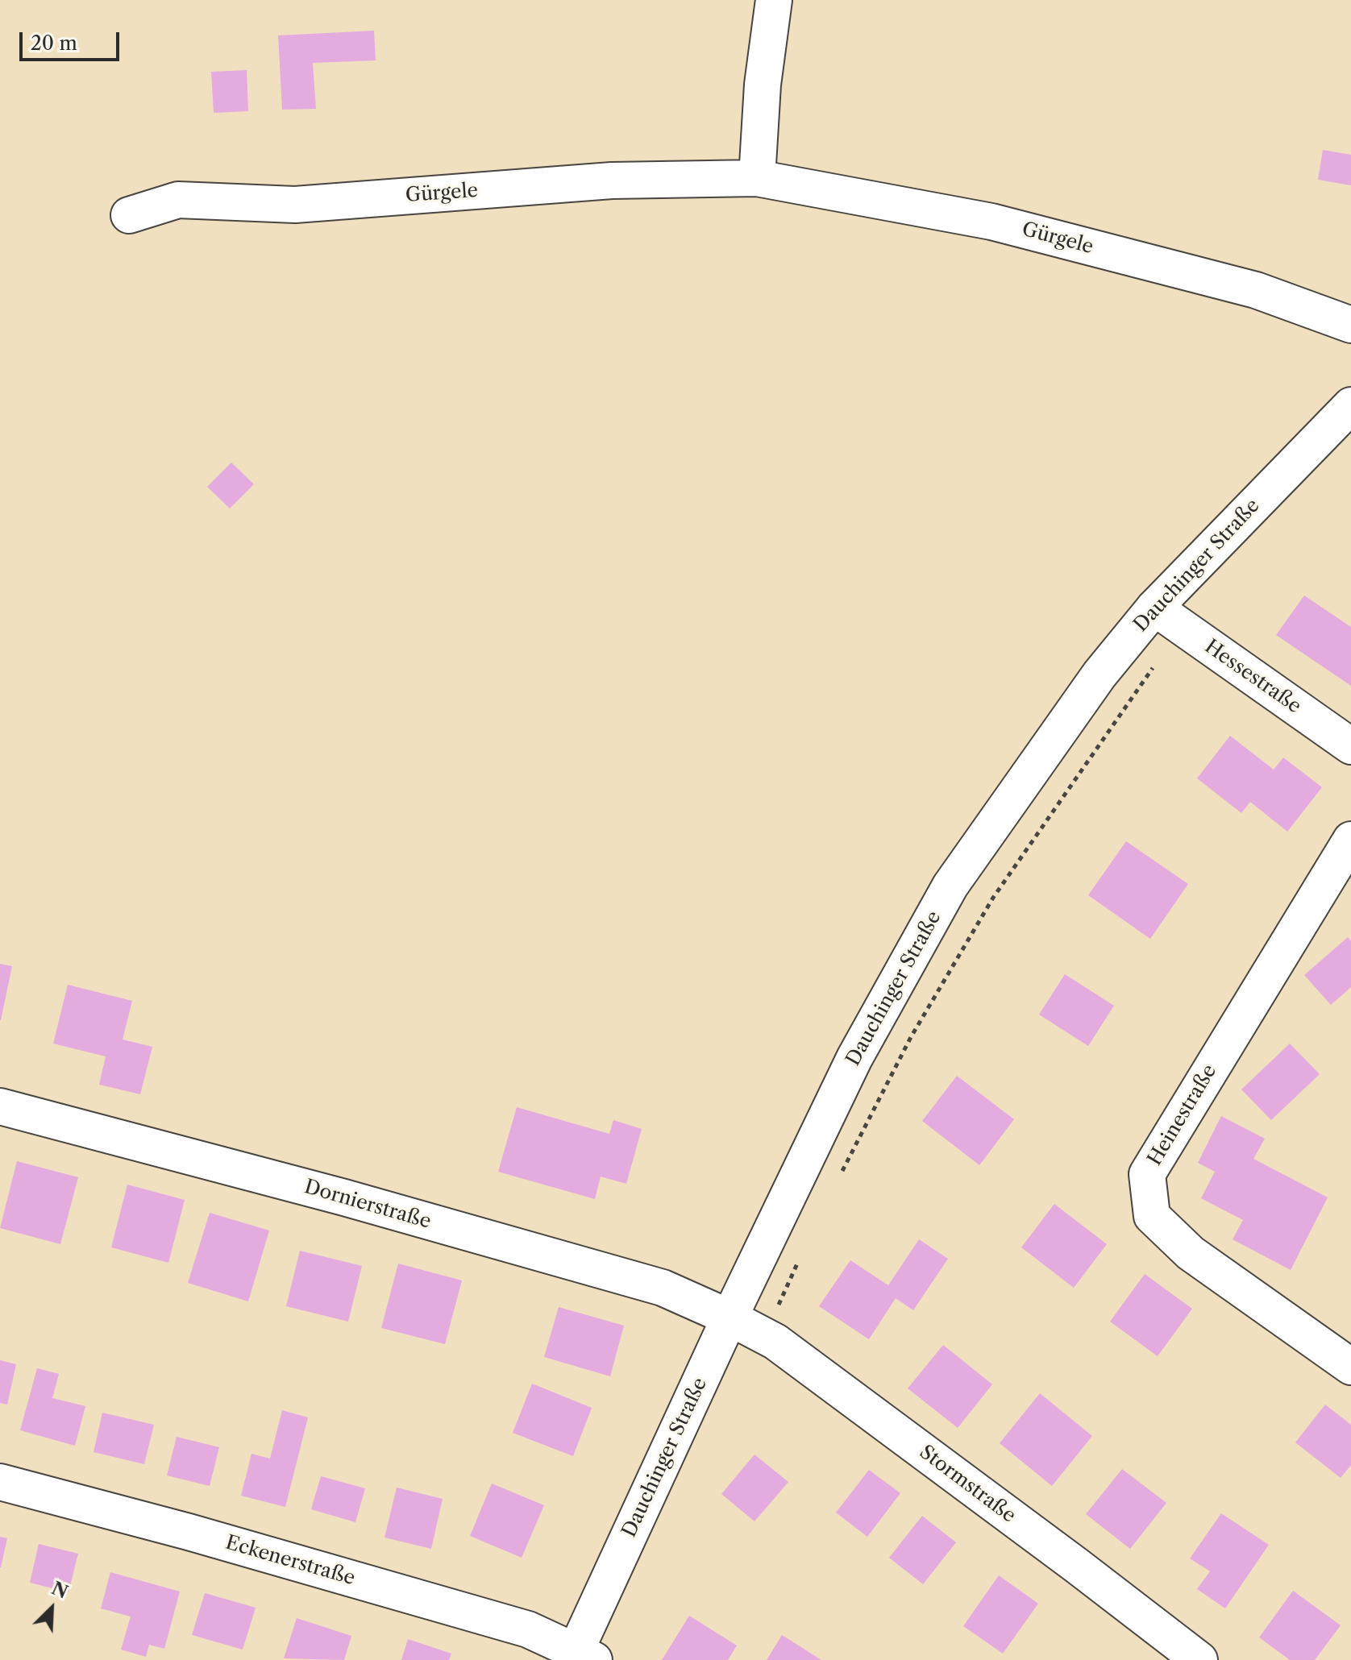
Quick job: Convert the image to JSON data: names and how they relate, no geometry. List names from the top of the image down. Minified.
{"streets":{"street":["Gürgele","Dauchinger Straße","Hessestraße","Heinestraße","Dornierstraße","Stormstraße","Eckenerstraße"]},"crossings":[["Dauchinger Straße","Hessestraße"],["Dauchinger Straße","Dornierstraße"],["Dauchinger Straße","Stormstraße"],["Dauchinger Straße","Eckenerstraße"],["Dornierstraße","Stormstraße"]],"scale_bar":"20 m","north":"top right"}
